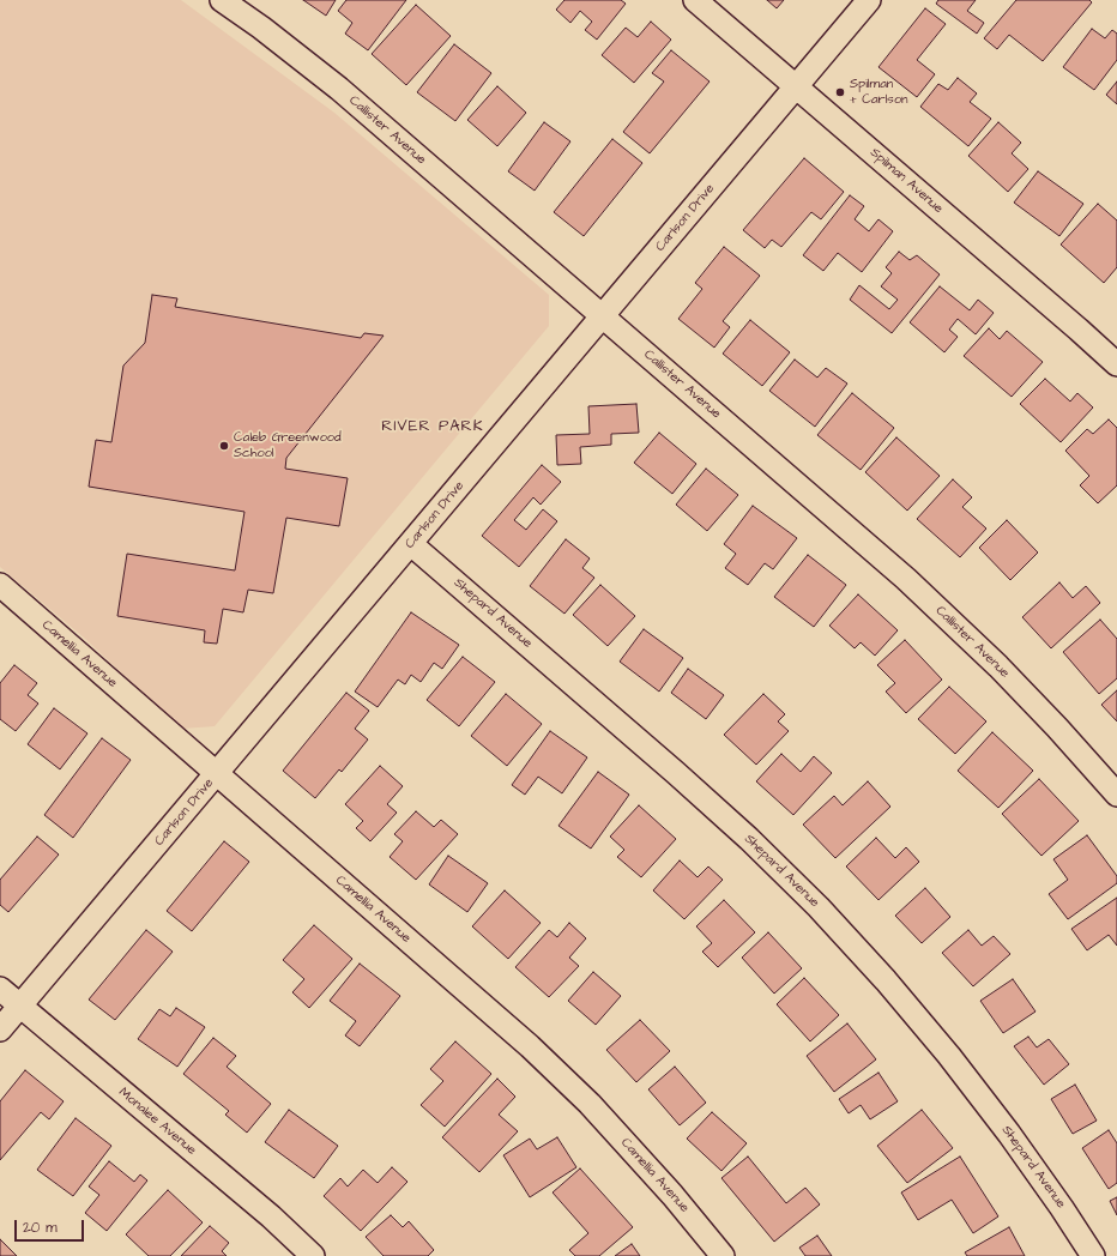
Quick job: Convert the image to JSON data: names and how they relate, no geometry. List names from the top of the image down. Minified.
{"streets":{"street":["Callister Avenue","Spilman Avenue","Carlson Drive","Shepard Avenue","Camellia Avenue","Monalee Avenue"]},"crossings":[["Callister Avenue","Carlson Drive"],["Spilman Avenue","Carlson Drive"],["Carlson Drive","Shepard Avenue"],["Carlson Drive","Camellia Avenue"],["Carlson Drive","Monalee Avenue"]],"districts":["RIVER PARK"],"places":["Spilman + Carlson","Caleb Greenwood School"],"scale_bar":"20 m"}
